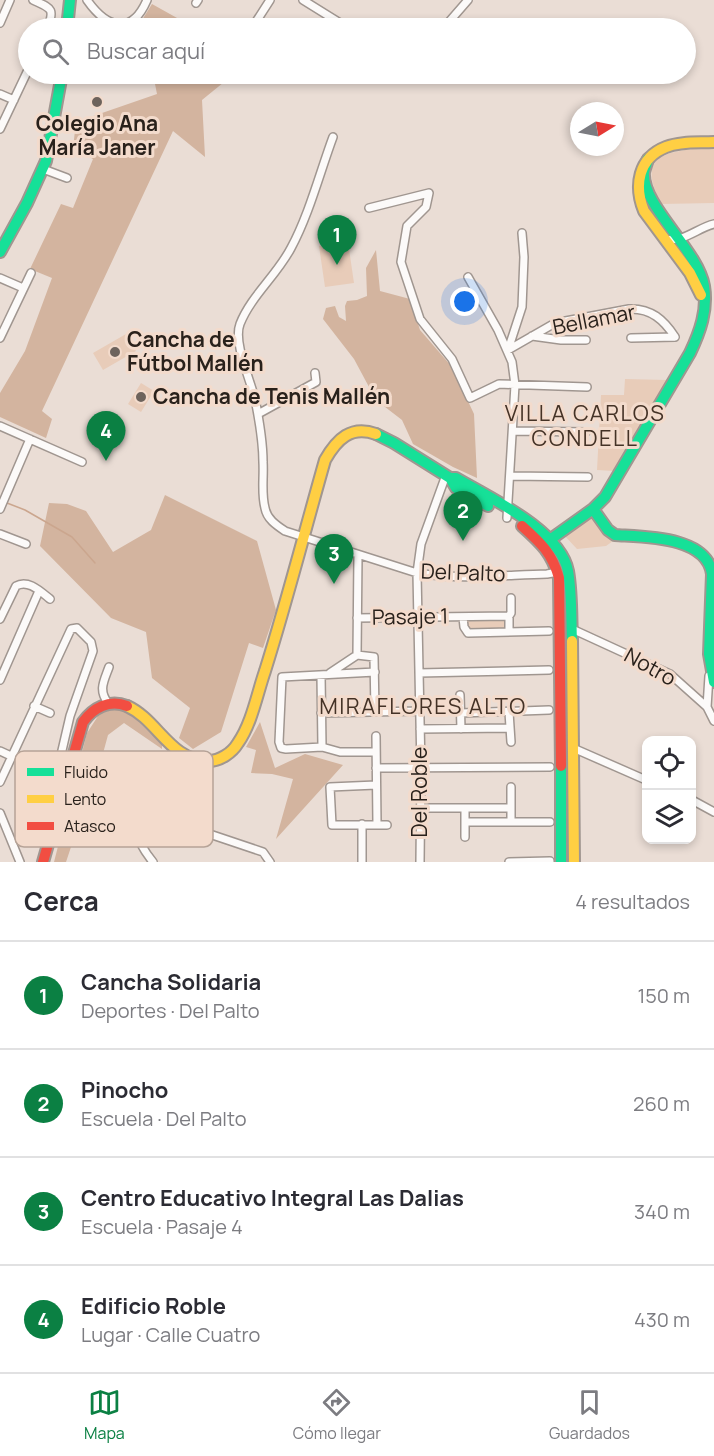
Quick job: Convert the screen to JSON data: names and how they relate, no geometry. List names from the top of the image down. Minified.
{"streets":{"street":["Bellamar","Del Palto","Pasaje 1","Notro","Del Roble"]},"crossings":[["Del Palto","Del Roble"],["Pasaje 1","Del Roble"]],"districts":["VILLA CARLOS CONDELL","MIRAFLORES ALTO"],"places":["Colegio Ana María Janer","Cancha de Fútbol Mallén","Cancha de Tenis Mallén"],"legend":["Fluido","Lento","Atasco"],"north":"right","page":{"search":"Buscar aquí","pins":["1","4","2","3"],"heading":["Cerca","4 resultados"],"list":[{"mark":"1","name":"Cancha Solidaria","note":"Deportes · Del Palto","value":"150 m"},{"mark":"2","name":"Pinocho","note":"Escuela · Del Palto","value":"260 m"},{"mark":"3","name":"Centro Educativo Integral Las Dalias","note":"Escuela · Pasaje 4","value":"340 m"},{"mark":"4","name":"Edificio Roble","note":"Lugar · Calle Cuatro","value":"430 m"}],"nav":["Mapa","Cómo llegar","Guardados"]}}
